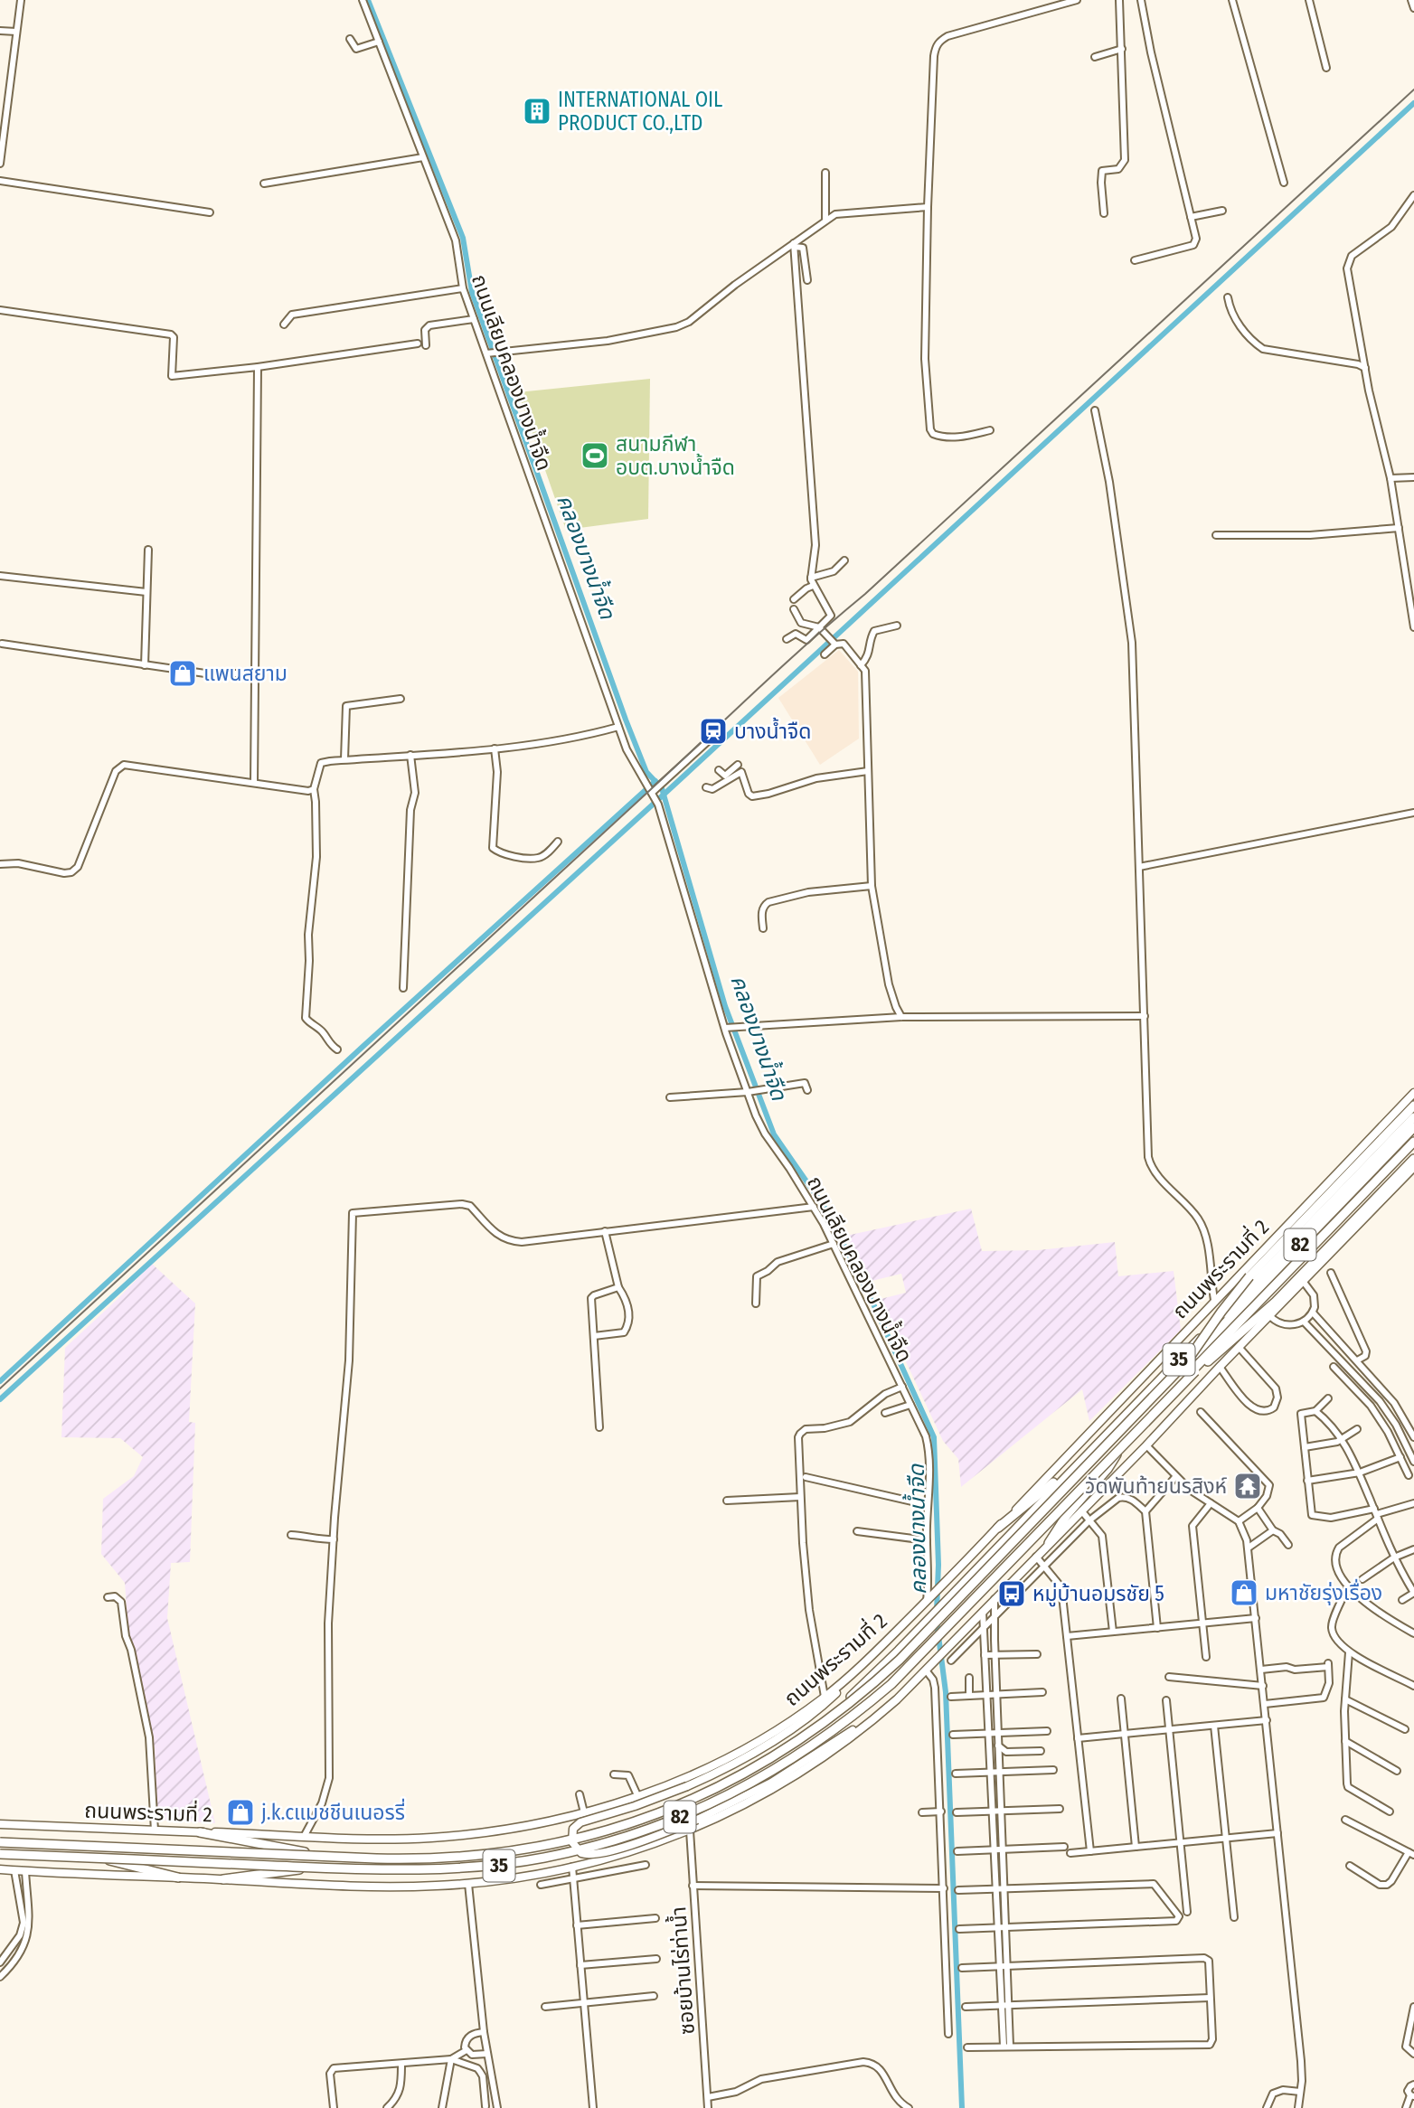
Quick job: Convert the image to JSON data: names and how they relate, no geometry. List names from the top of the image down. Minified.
{"streets":{"highway":["82","ถนนพระรามที่ 2","35"],"street":["ถนนเลียบคลองบางน้ำจืด","ซอยบ้านไร่ท่าน้ำ"]},"crossings":[["ถนนเลียบคลองบางน้ำจืด","ถนนพระรามที่ 2"],["82","ถนนพระรามที่ 2"],["82","35"],["35","ซอยบ้านไร่ท่าน้ำ"]],"water":["คลองบางน้ำจืด"],"places":{"building":["INTERNATIONAL OIL PRODUCT CO.,LTD"],"sports":["สนามกีฬา อบต.บางน้ำจืด"],"shop":["แพนสยาม","มหาชัยรุ่งเรื่อง","j.k.cแมชชีนเนอรรี่"],"station":["บางน้ำจืด"],"temple":["วัดพันท้ายนรสิงห์"],"bus stop":["หมู่บ้านอมรชัย 5"]}}
